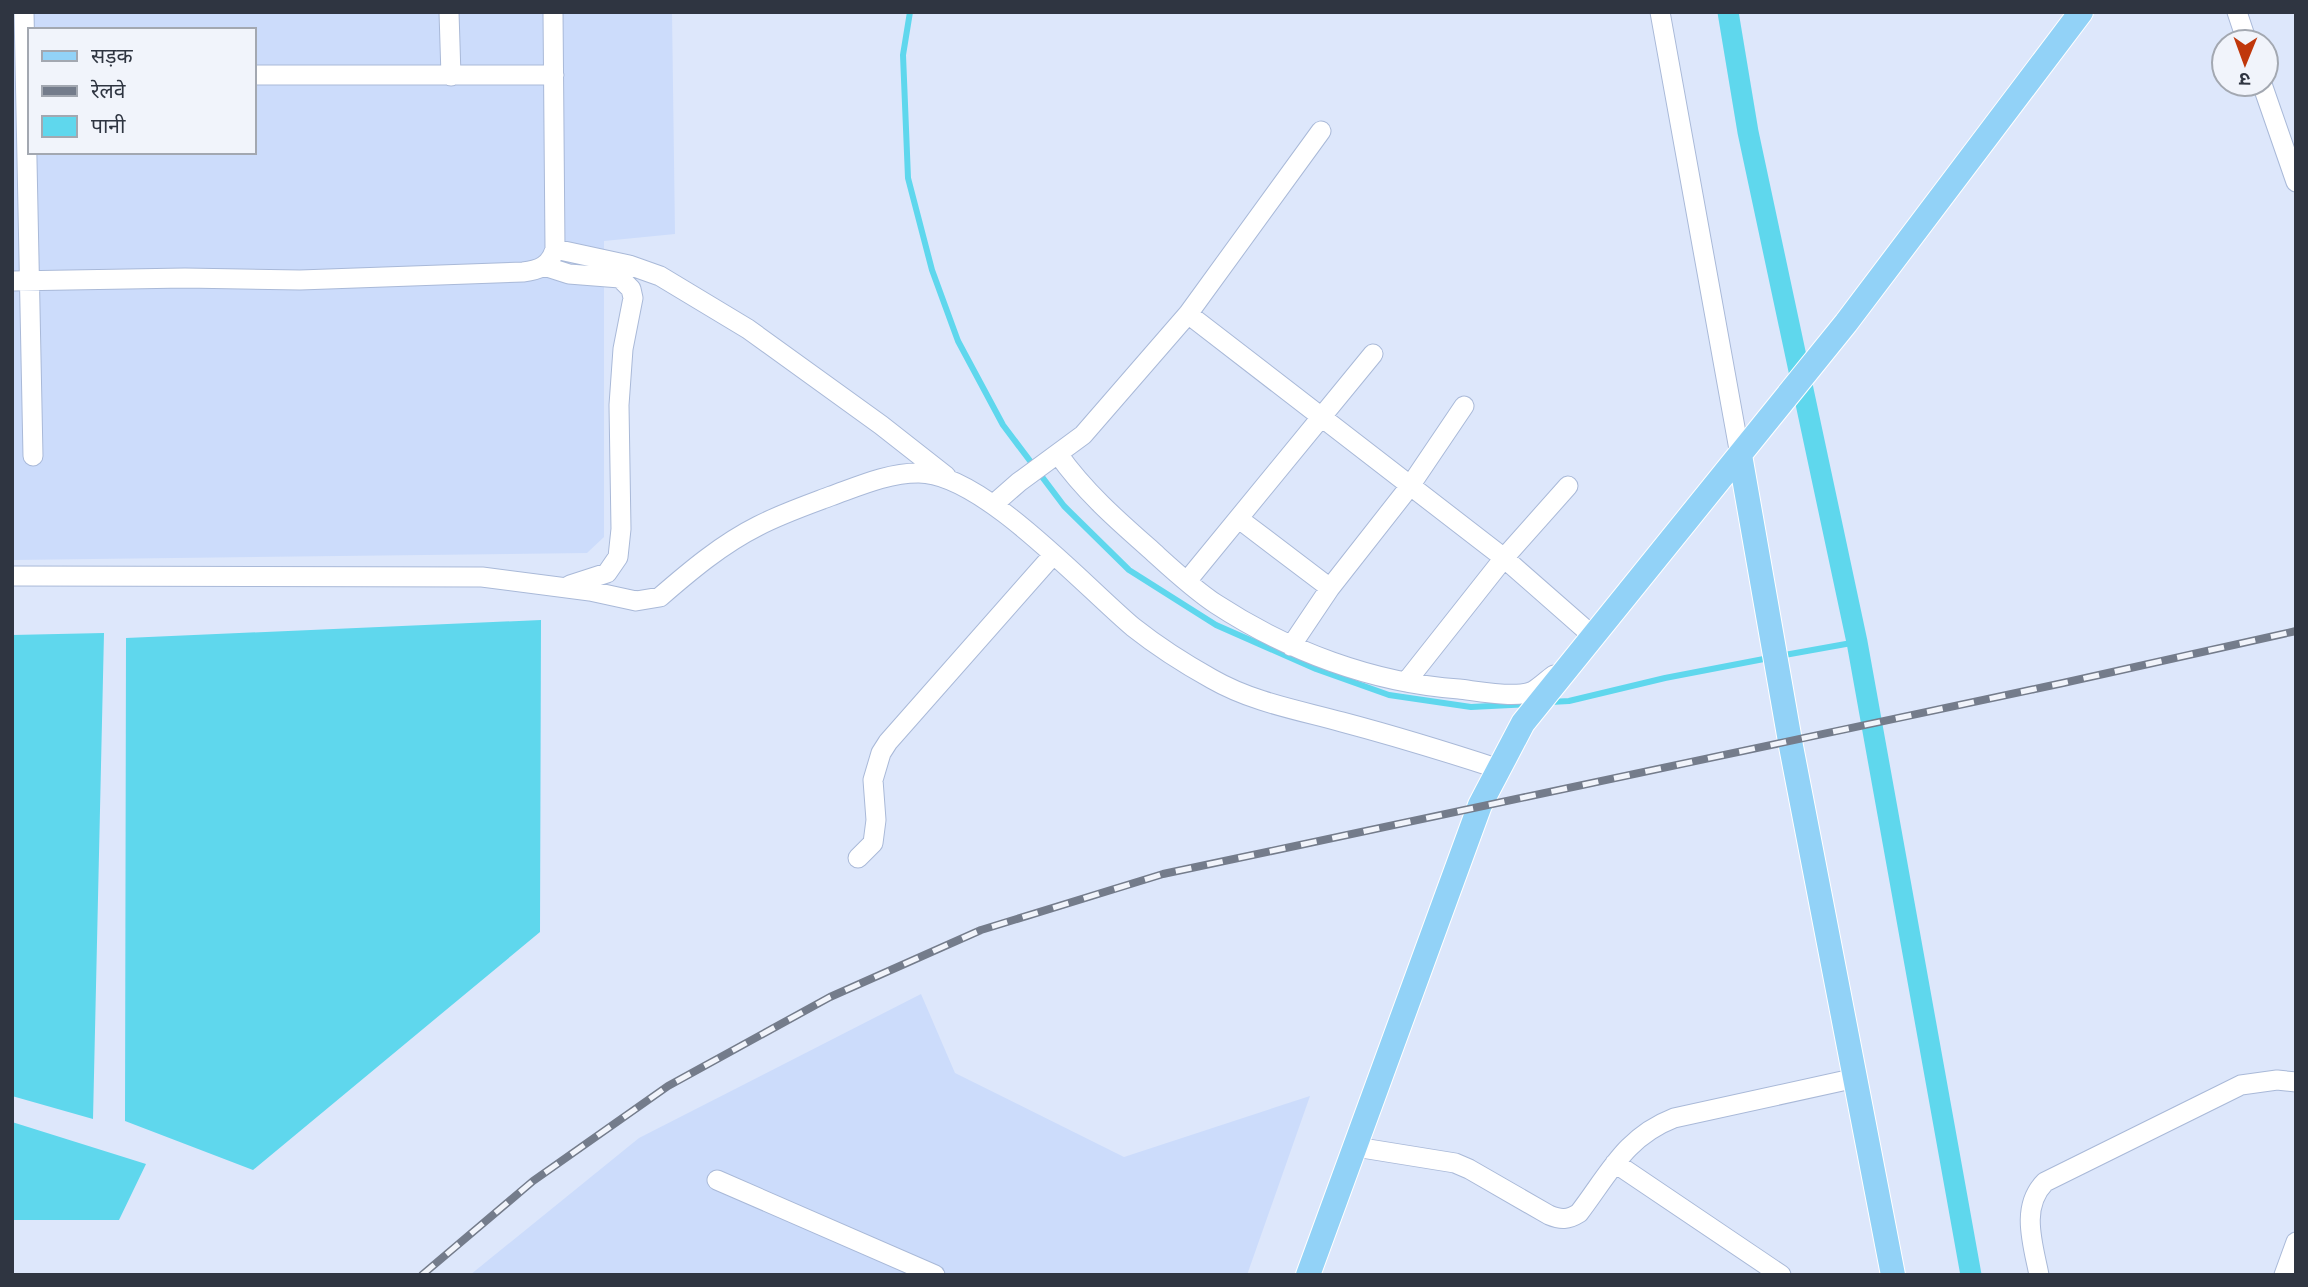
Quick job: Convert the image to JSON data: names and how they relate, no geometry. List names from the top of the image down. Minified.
{"legend":["सड़क","रेलवे","पानी"],"north":"bottom"}
